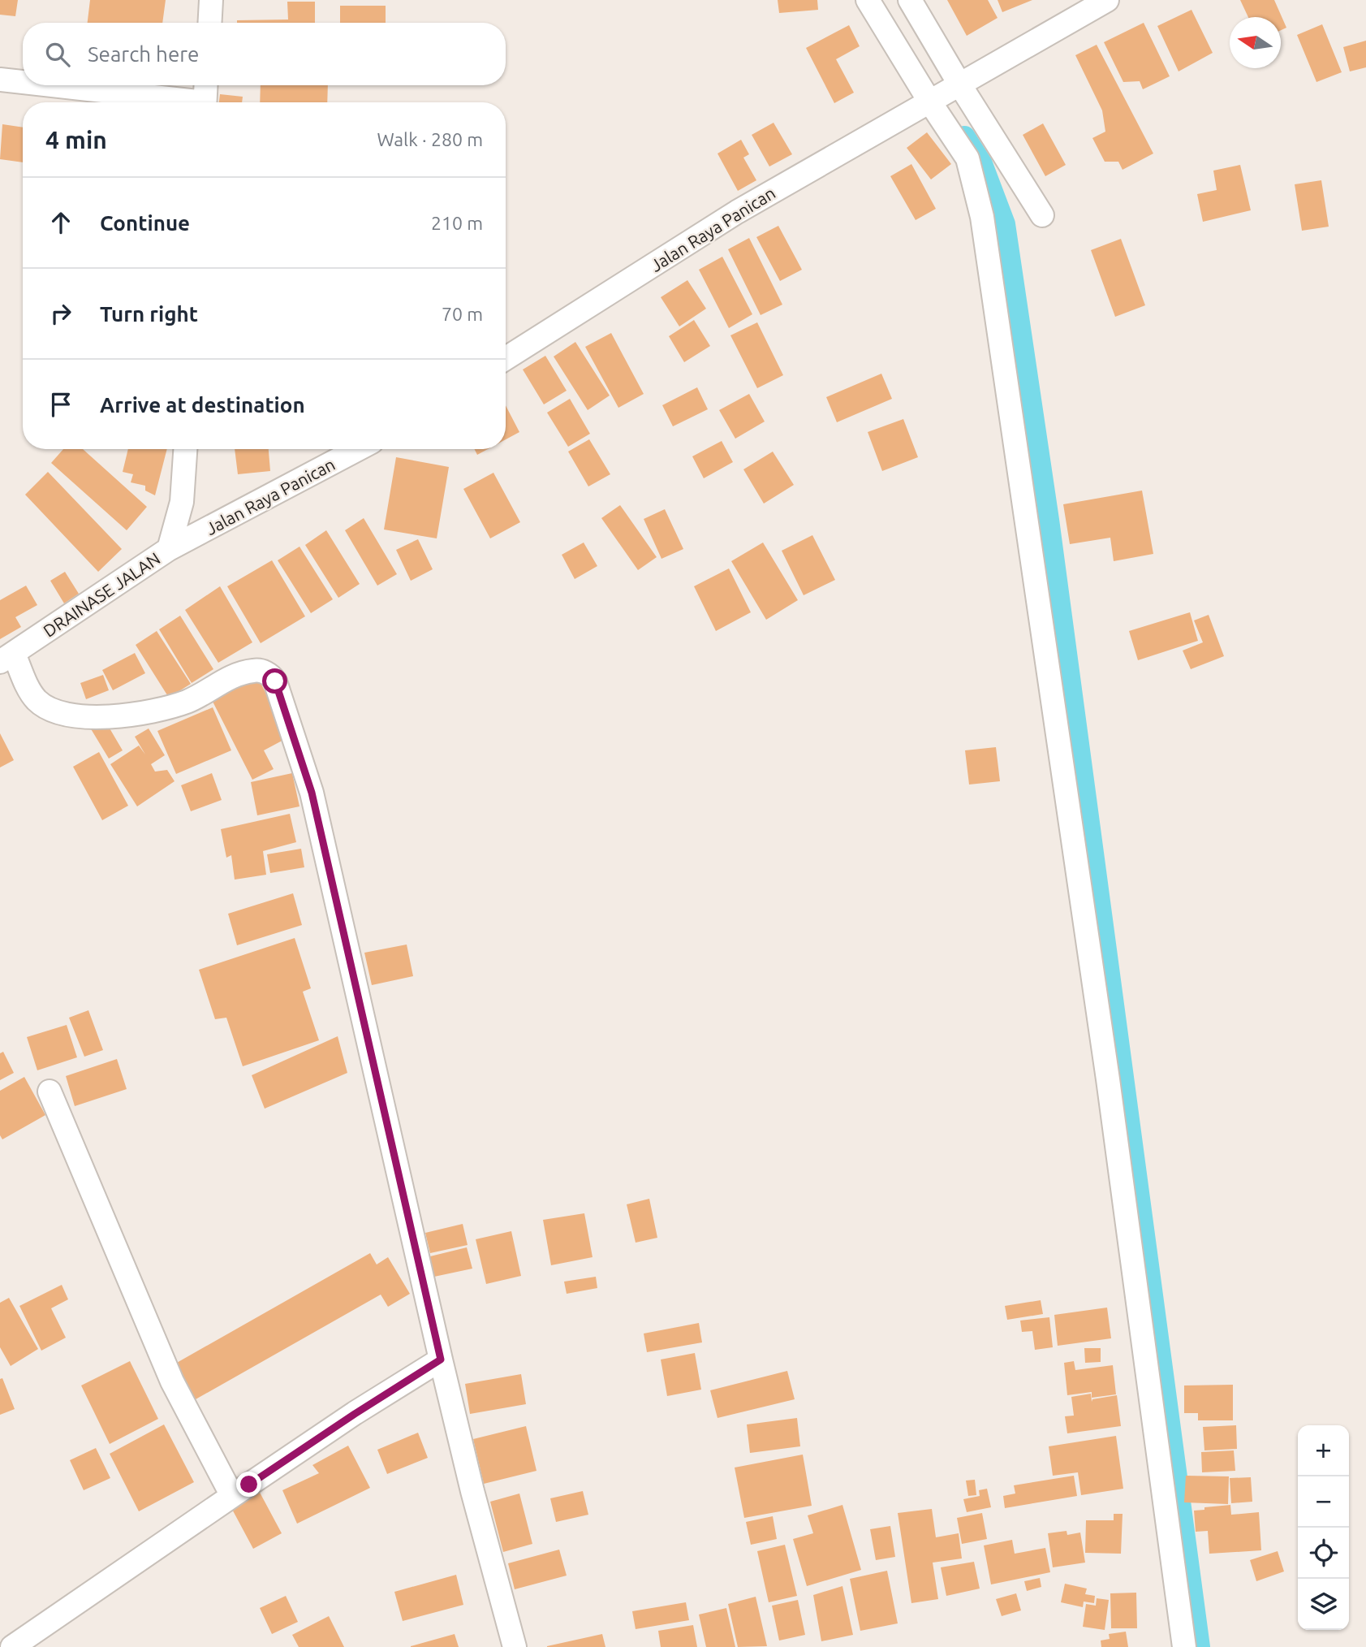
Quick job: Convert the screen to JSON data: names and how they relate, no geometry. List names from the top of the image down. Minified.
{"streets":{"street":["Jalan Raya Panican","DRAINASE JALAN"]},"crossings":[["Jalan Raya Panican","DRAINASE JALAN"]],"north":"left","page":{"search":"Search here","heading":["4 min","Walk · 280 m"],"list":[["Continue","210 m"],["Turn right","70 m"],"Arrive at destination"],"map_buttons":["+","−"]}}
